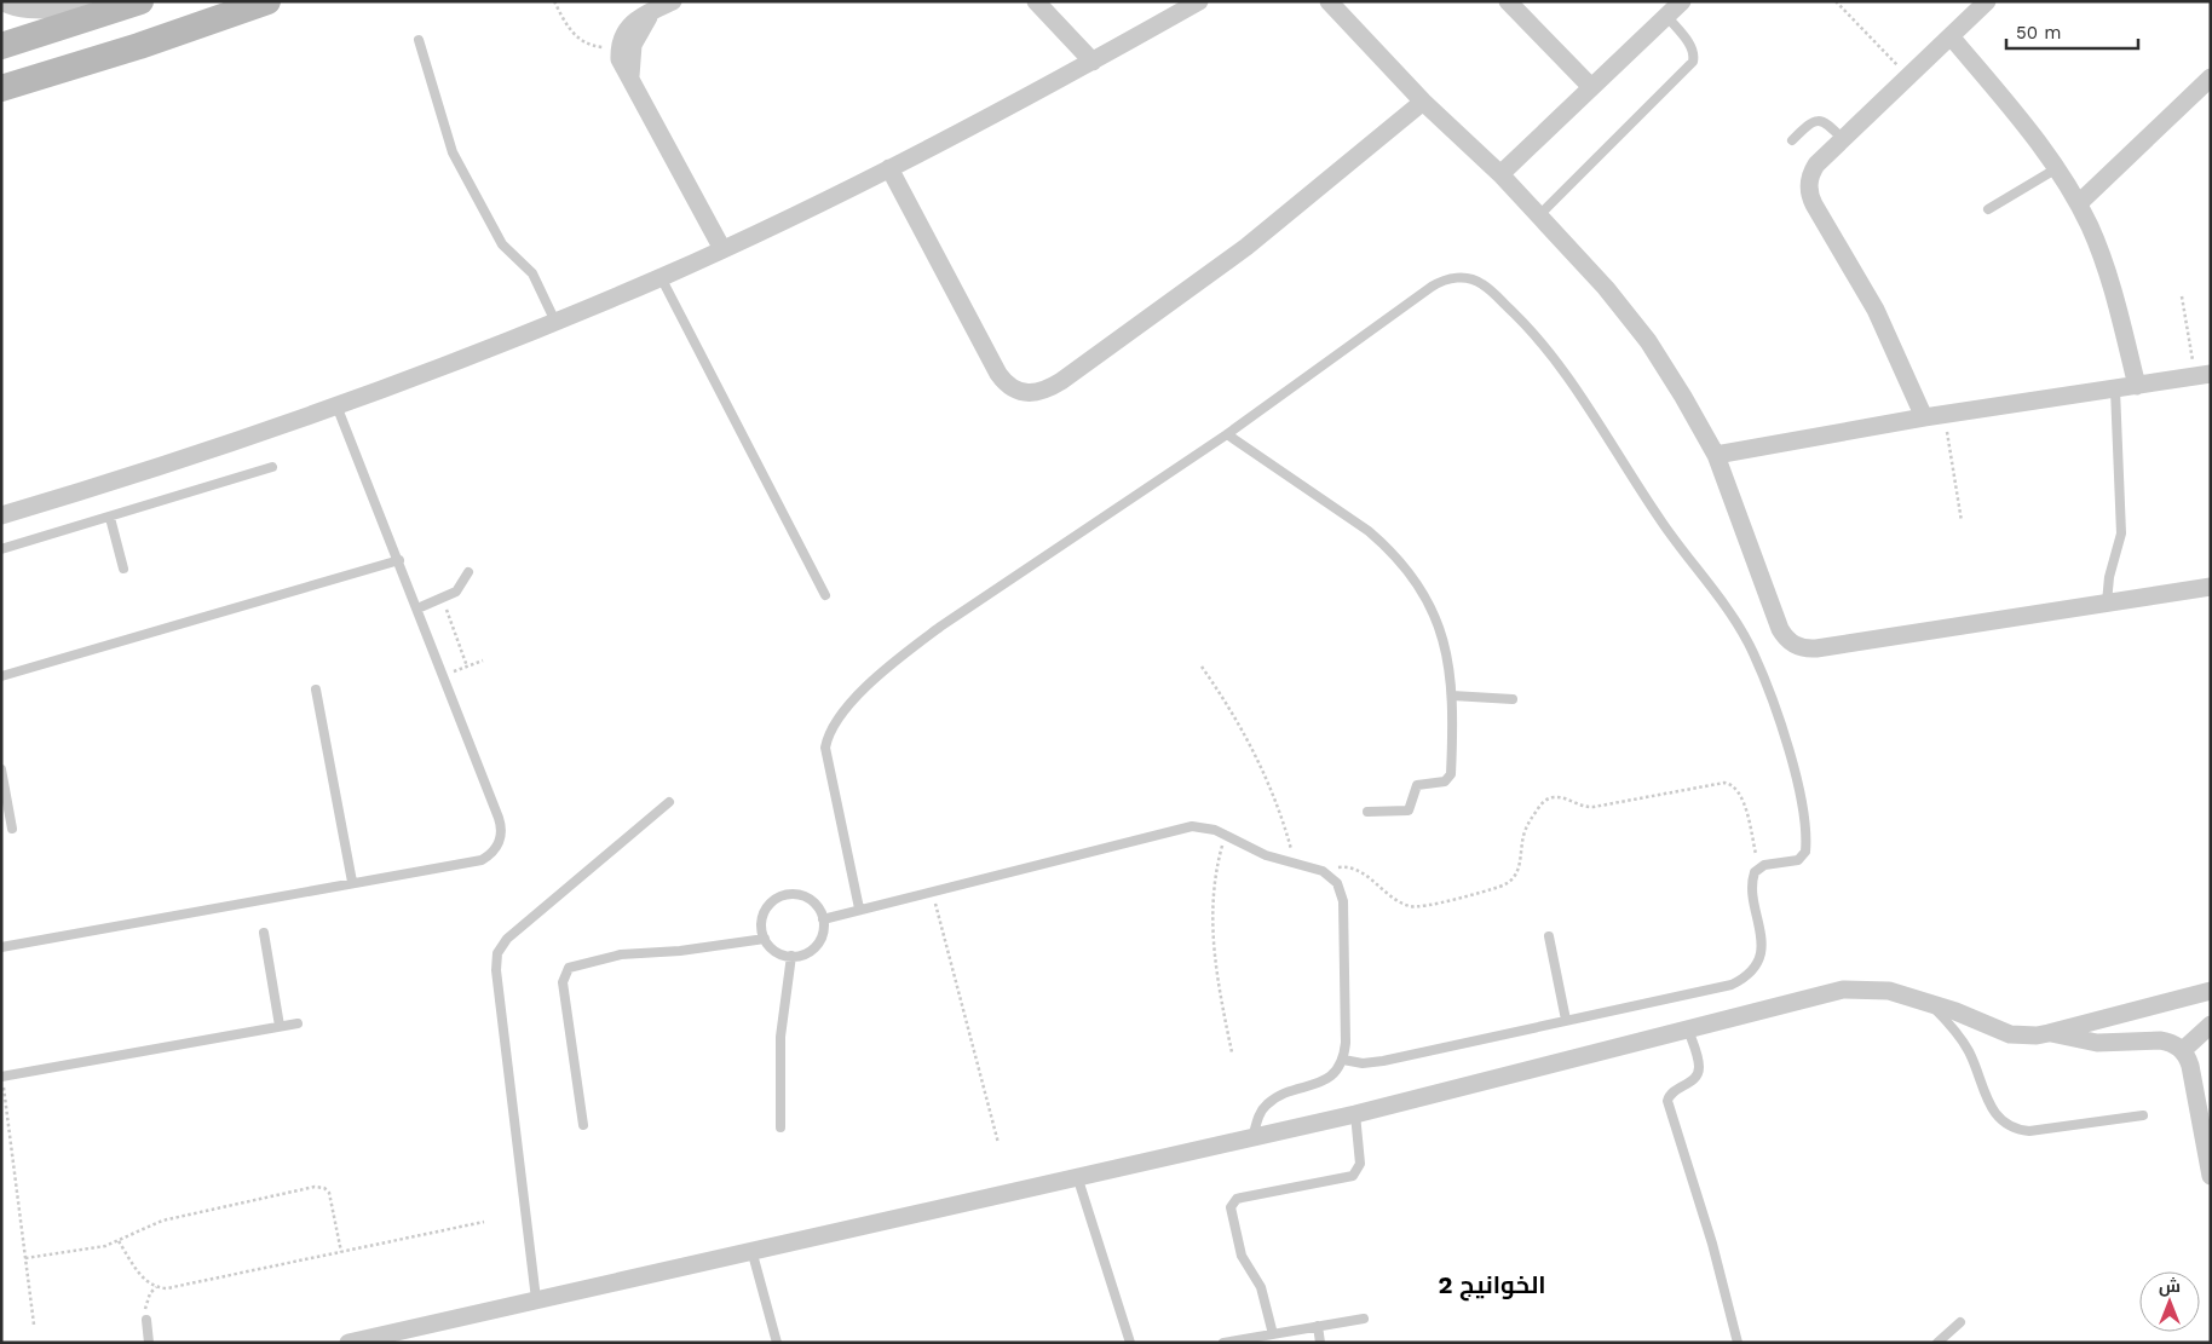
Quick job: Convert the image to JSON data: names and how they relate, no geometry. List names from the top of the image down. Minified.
{"districts":["الخوانيج 2"],"scale_bar":"50 m","north":"top"}
